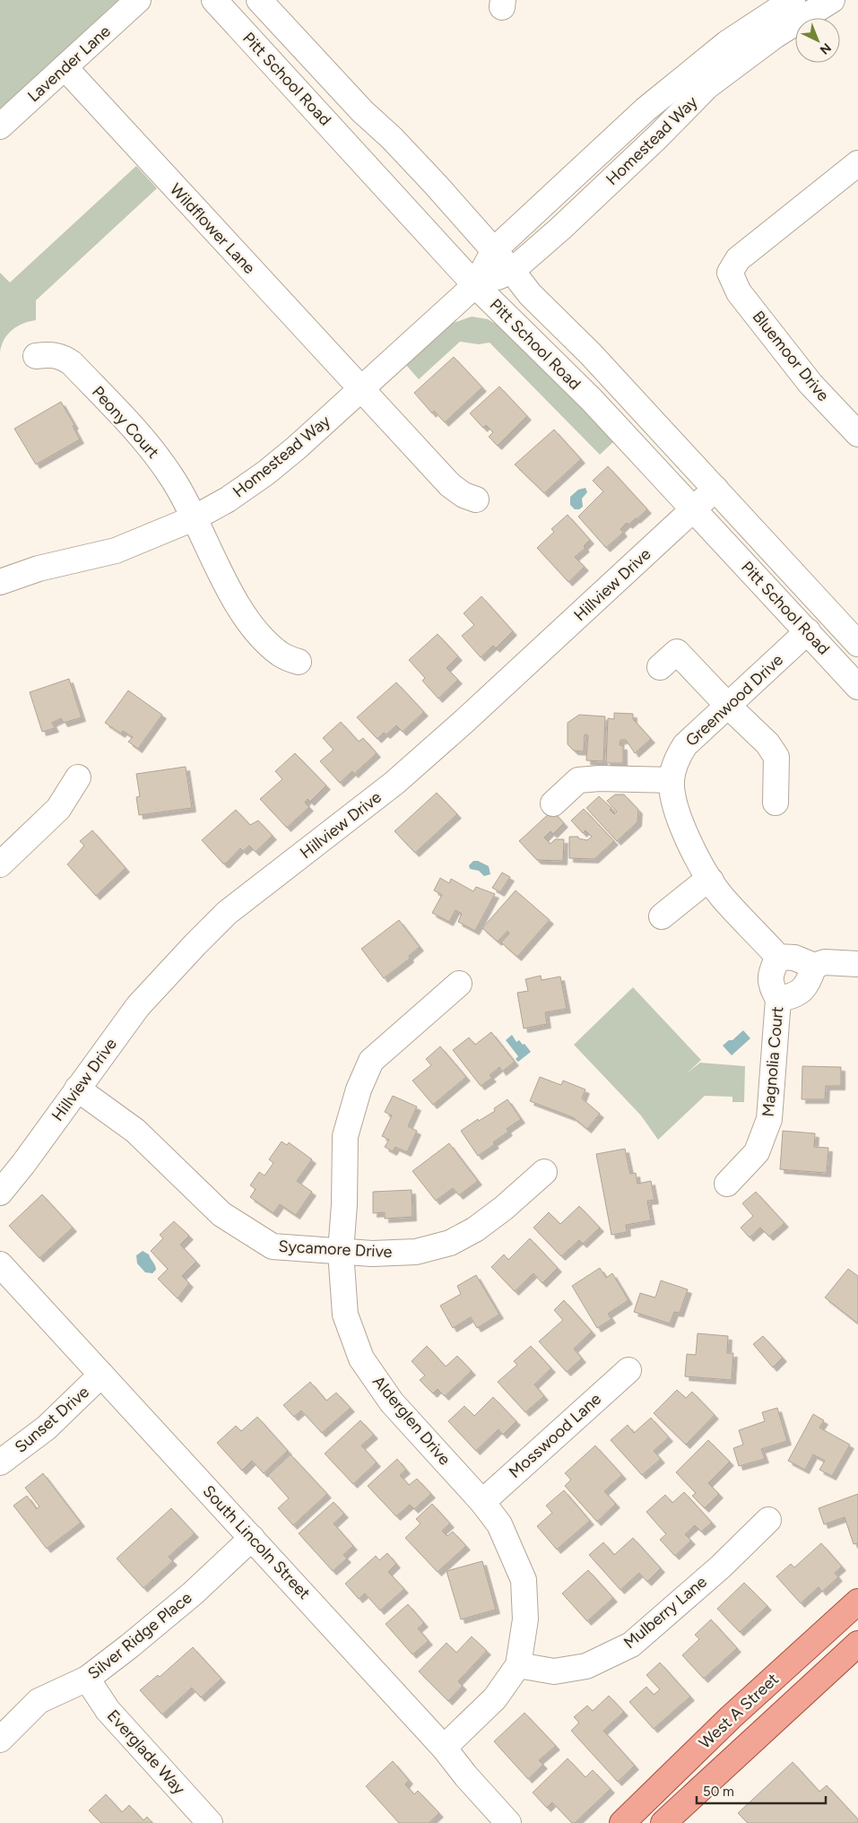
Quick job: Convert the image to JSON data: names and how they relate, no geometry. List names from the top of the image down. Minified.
{"streets":{"main road":["West A Street"],"street":["Lavender Lane","Pitt School Road","Homestead Way","Wildflower Lane","Bluemoor Drive","Peony Court","Hillview Drive","Greenwood Drive","Magnolia Court","Sycamore Drive","Sunset Drive","Alderglen Drive","Mosswood Lane","South Lincoln Street","Mulberry Lane","Silver Ridge Place","Everglade Way"]},"crossings":[["Lavender Lane","Wildflower Lane"],["Pitt School Road","Homestead Way"],["Pitt School Road","Hillview Drive"],["Pitt School Road","Greenwood Drive"],["Homestead Way","Wildflower Lane"],["Homestead Way","Peony Court"],["Hillview Drive","Sycamore Drive"],["Greenwood Drive","Magnolia Court"],["Sycamore Drive","Alderglen Drive"],["Sunset Drive","South Lincoln Street"],["Alderglen Drive","Mosswood Lane"],["Alderglen Drive","South Lincoln Street"],["Alderglen Drive","Mulberry Lane"],["South Lincoln Street","Silver Ridge Place"],["Silver Ridge Place","Everglade Way"]],"scale_bar":"50 m","north":"bottom right"}
